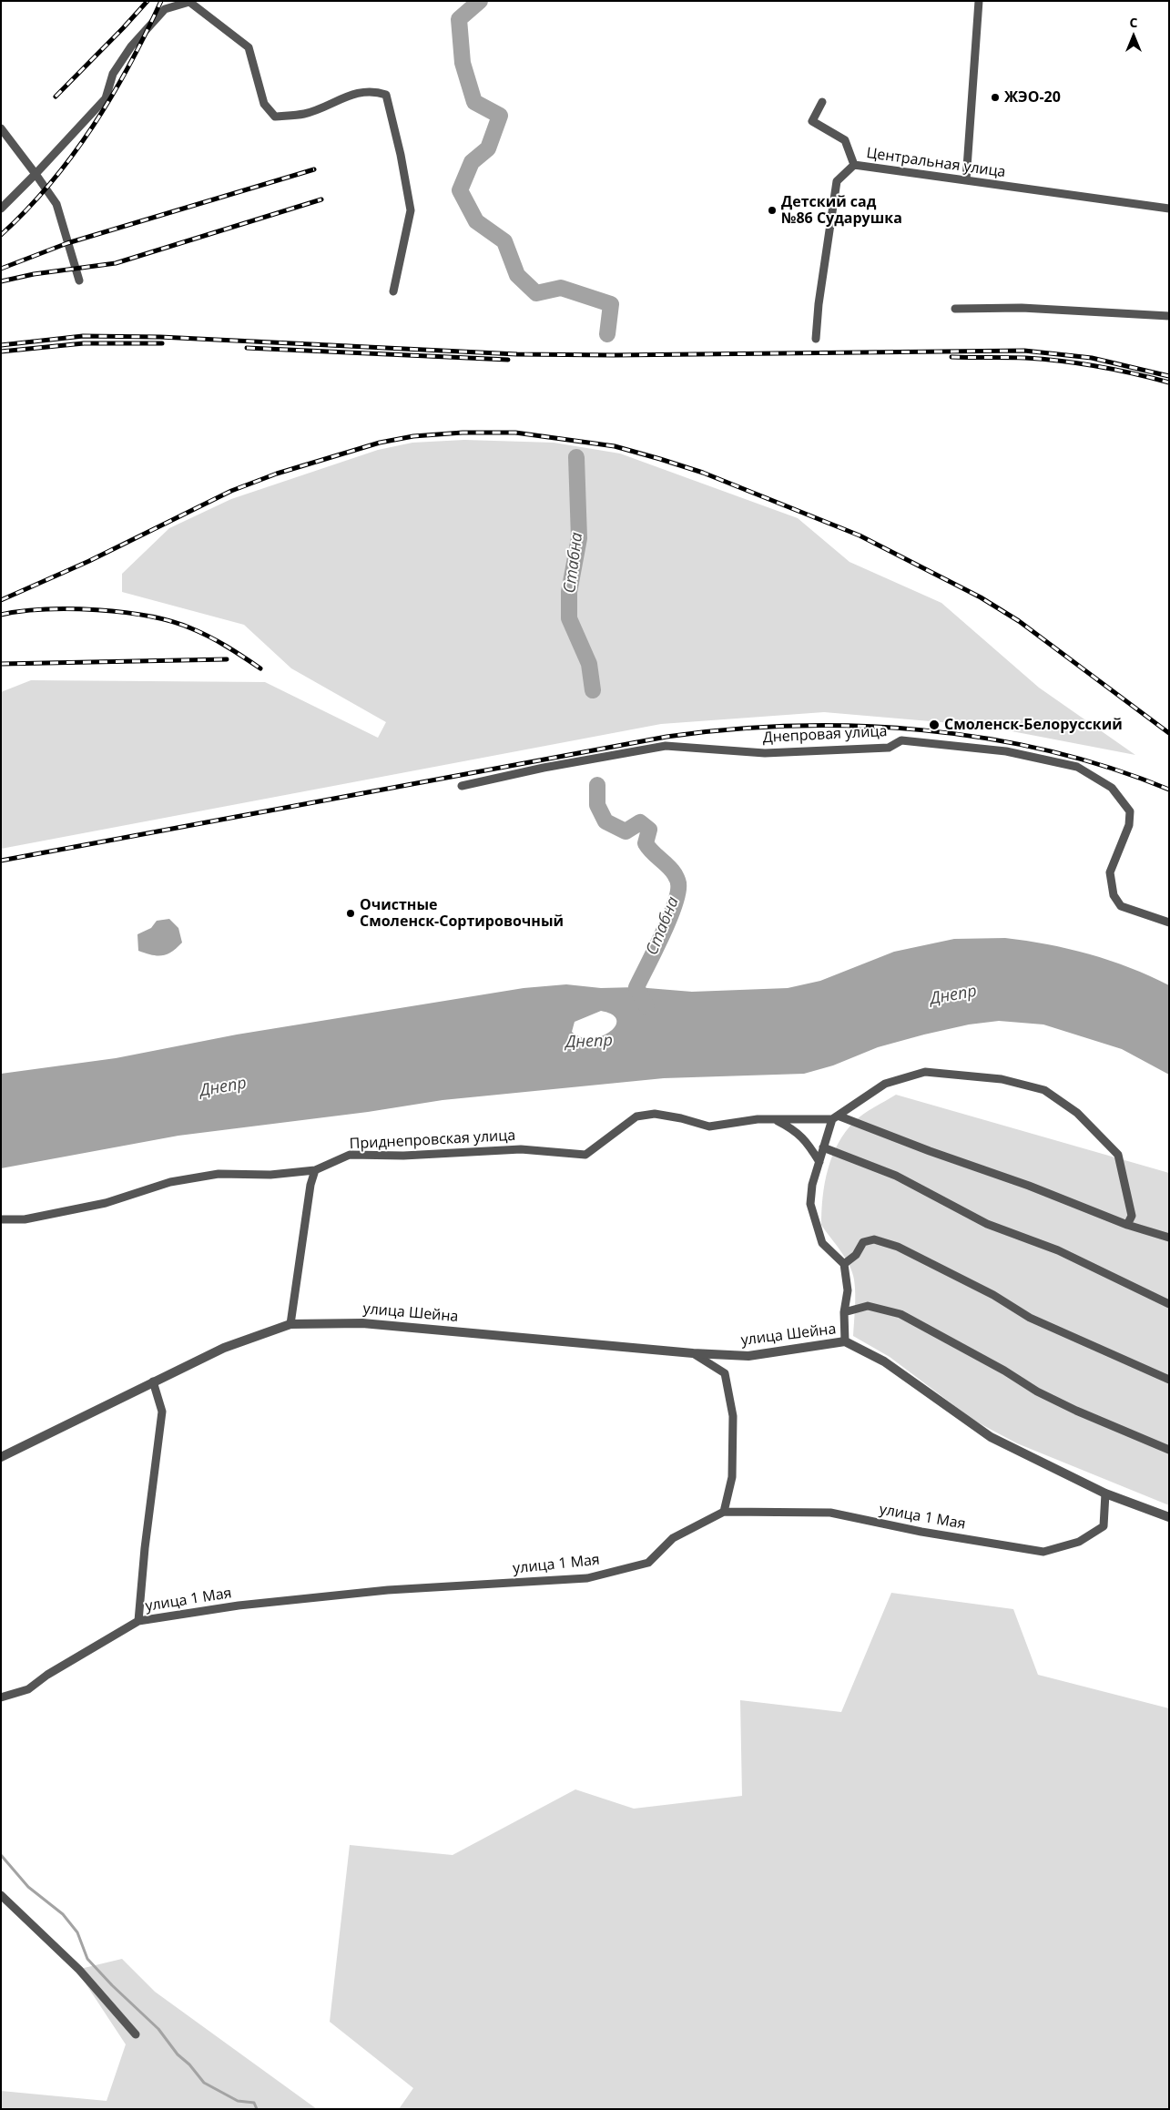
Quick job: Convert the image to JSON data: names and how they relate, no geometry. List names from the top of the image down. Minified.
{"streets":{"street":["Центральная улица","Днепровая улица","Приднепровская улица","улица Шейна","улица 1 Мая"]},"water":["Стабна","Днепр"],"places":["ЖЭО-20","Детский сад №86 Сударушка","Смоленск-Белорусский","Очистные Смоленск-Сортировочный"],"north":"top"}
